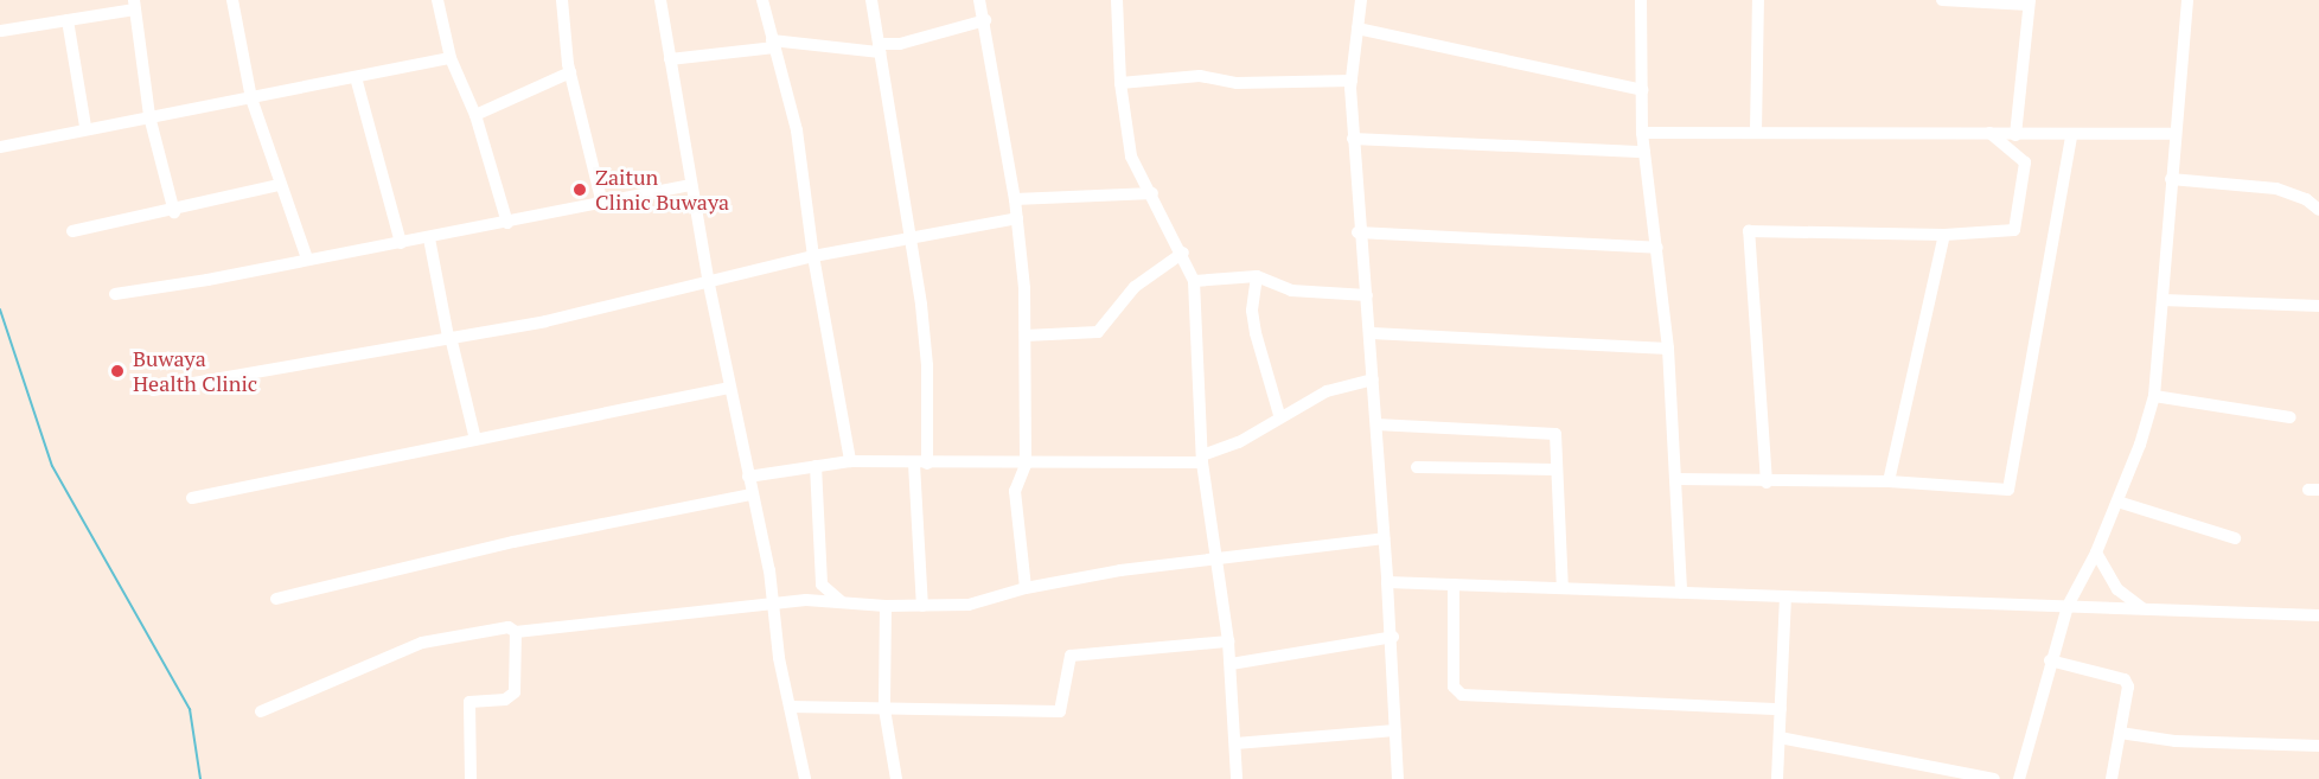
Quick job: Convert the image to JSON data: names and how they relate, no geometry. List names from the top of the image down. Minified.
{"places":["Zaitun Clinic Buwaya","Buwaya Health Clinic"]}
